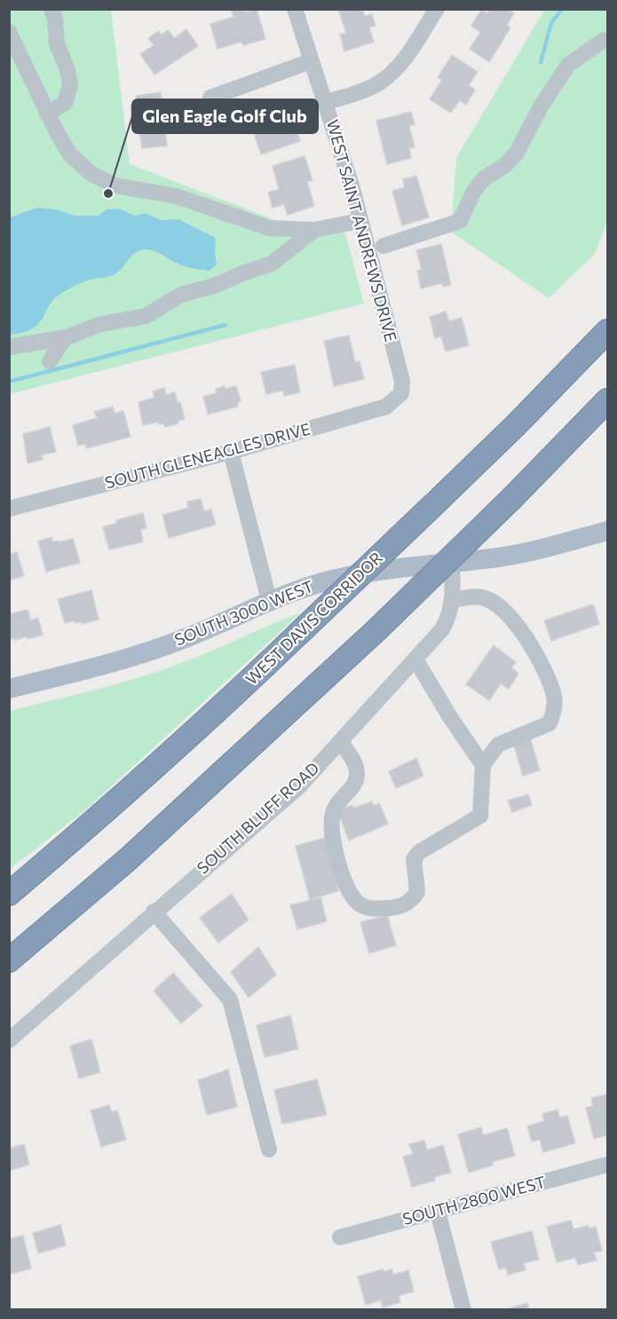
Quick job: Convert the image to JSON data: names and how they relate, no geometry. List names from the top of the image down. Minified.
{"streets":{"highway":["WEST DAVIS CORRIDOR"],"main road":["SOUTH 3000 WEST"],"street":["WEST SAINT ANDREWS DRIVE","SOUTH GLENEAGLES DRIVE","SOUTH BLUFF ROAD","SOUTH 2800 WEST"]},"crossings":[["WEST SAINT ANDREWS DRIVE","SOUTH GLENEAGLES DRIVE"],["SOUTH 3000 WEST","SOUTH BLUFF ROAD"]],"places":["Glen Eagle Golf Club"]}
